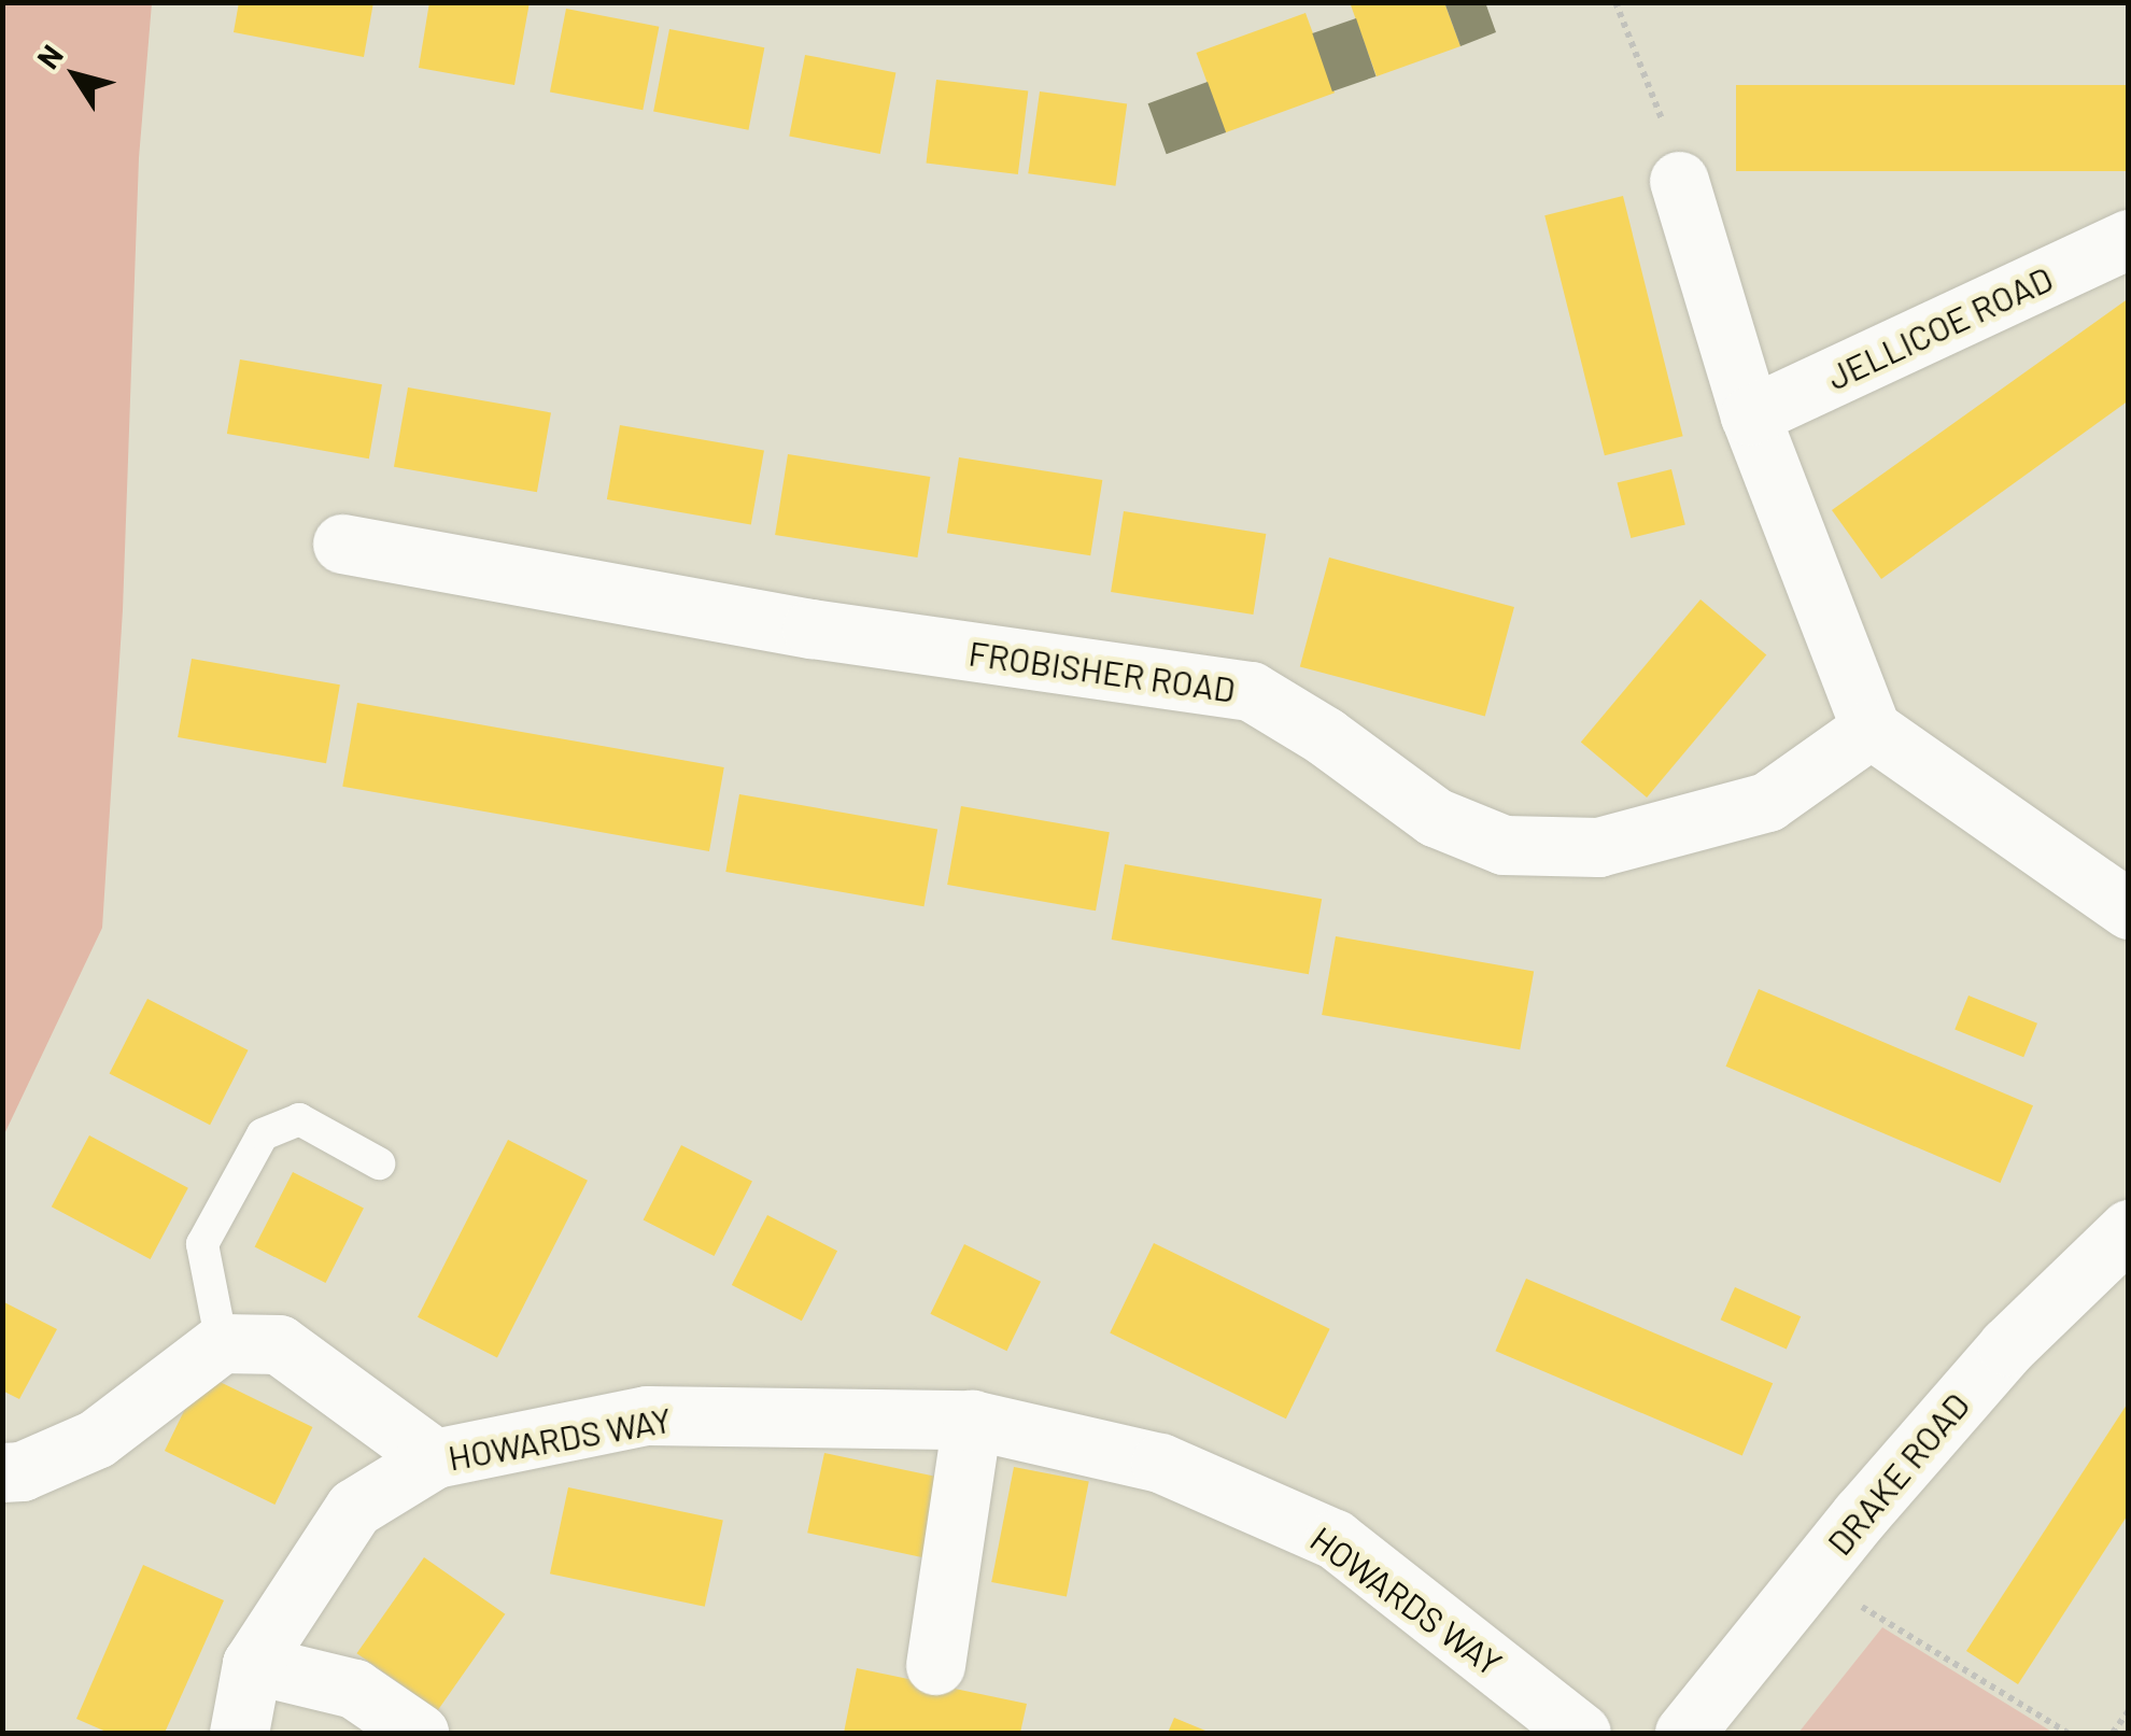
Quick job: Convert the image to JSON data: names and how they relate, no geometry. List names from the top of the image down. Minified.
{"streets":{"street":["JELLICOE ROAD","FROBISHER ROAD","HOWARDS WAY","DRAKE ROAD"]},"north":"top left"}
